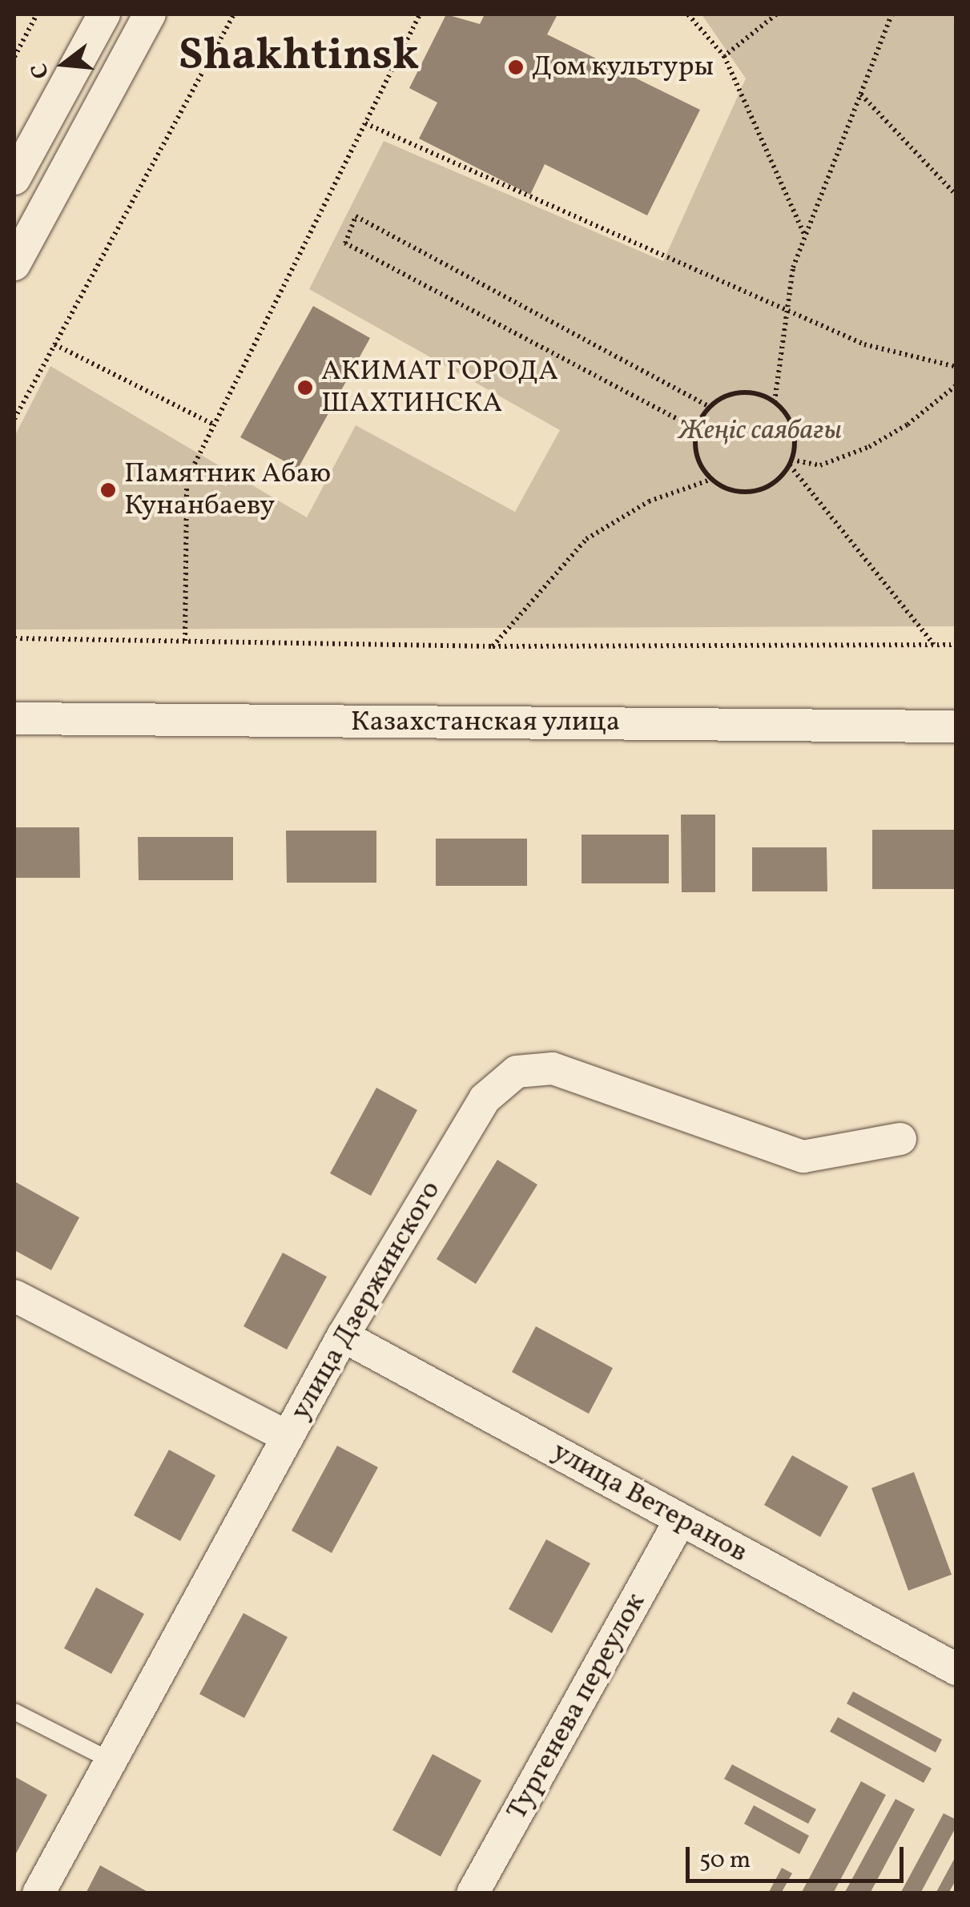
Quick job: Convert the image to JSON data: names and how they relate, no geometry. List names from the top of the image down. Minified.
{"streets":{"street":["Казахстанская улица","улица Дзержинского","улица Ветеранов","Тургенева переулок"]},"crossings":[["улица Дзержинского","улица Ветеранов"],["улица Ветеранов","Тургенева переулок"]],"districts":["Shakhtinsk"],"parks":["Жеңіс саябағы"],"places":["Дом культуры","АКИМАТ ГОРОДА ШАХТИНСКА","Памятник Абаю Кунанбаеву"],"scale_bar":"50 m","north":"left"}
